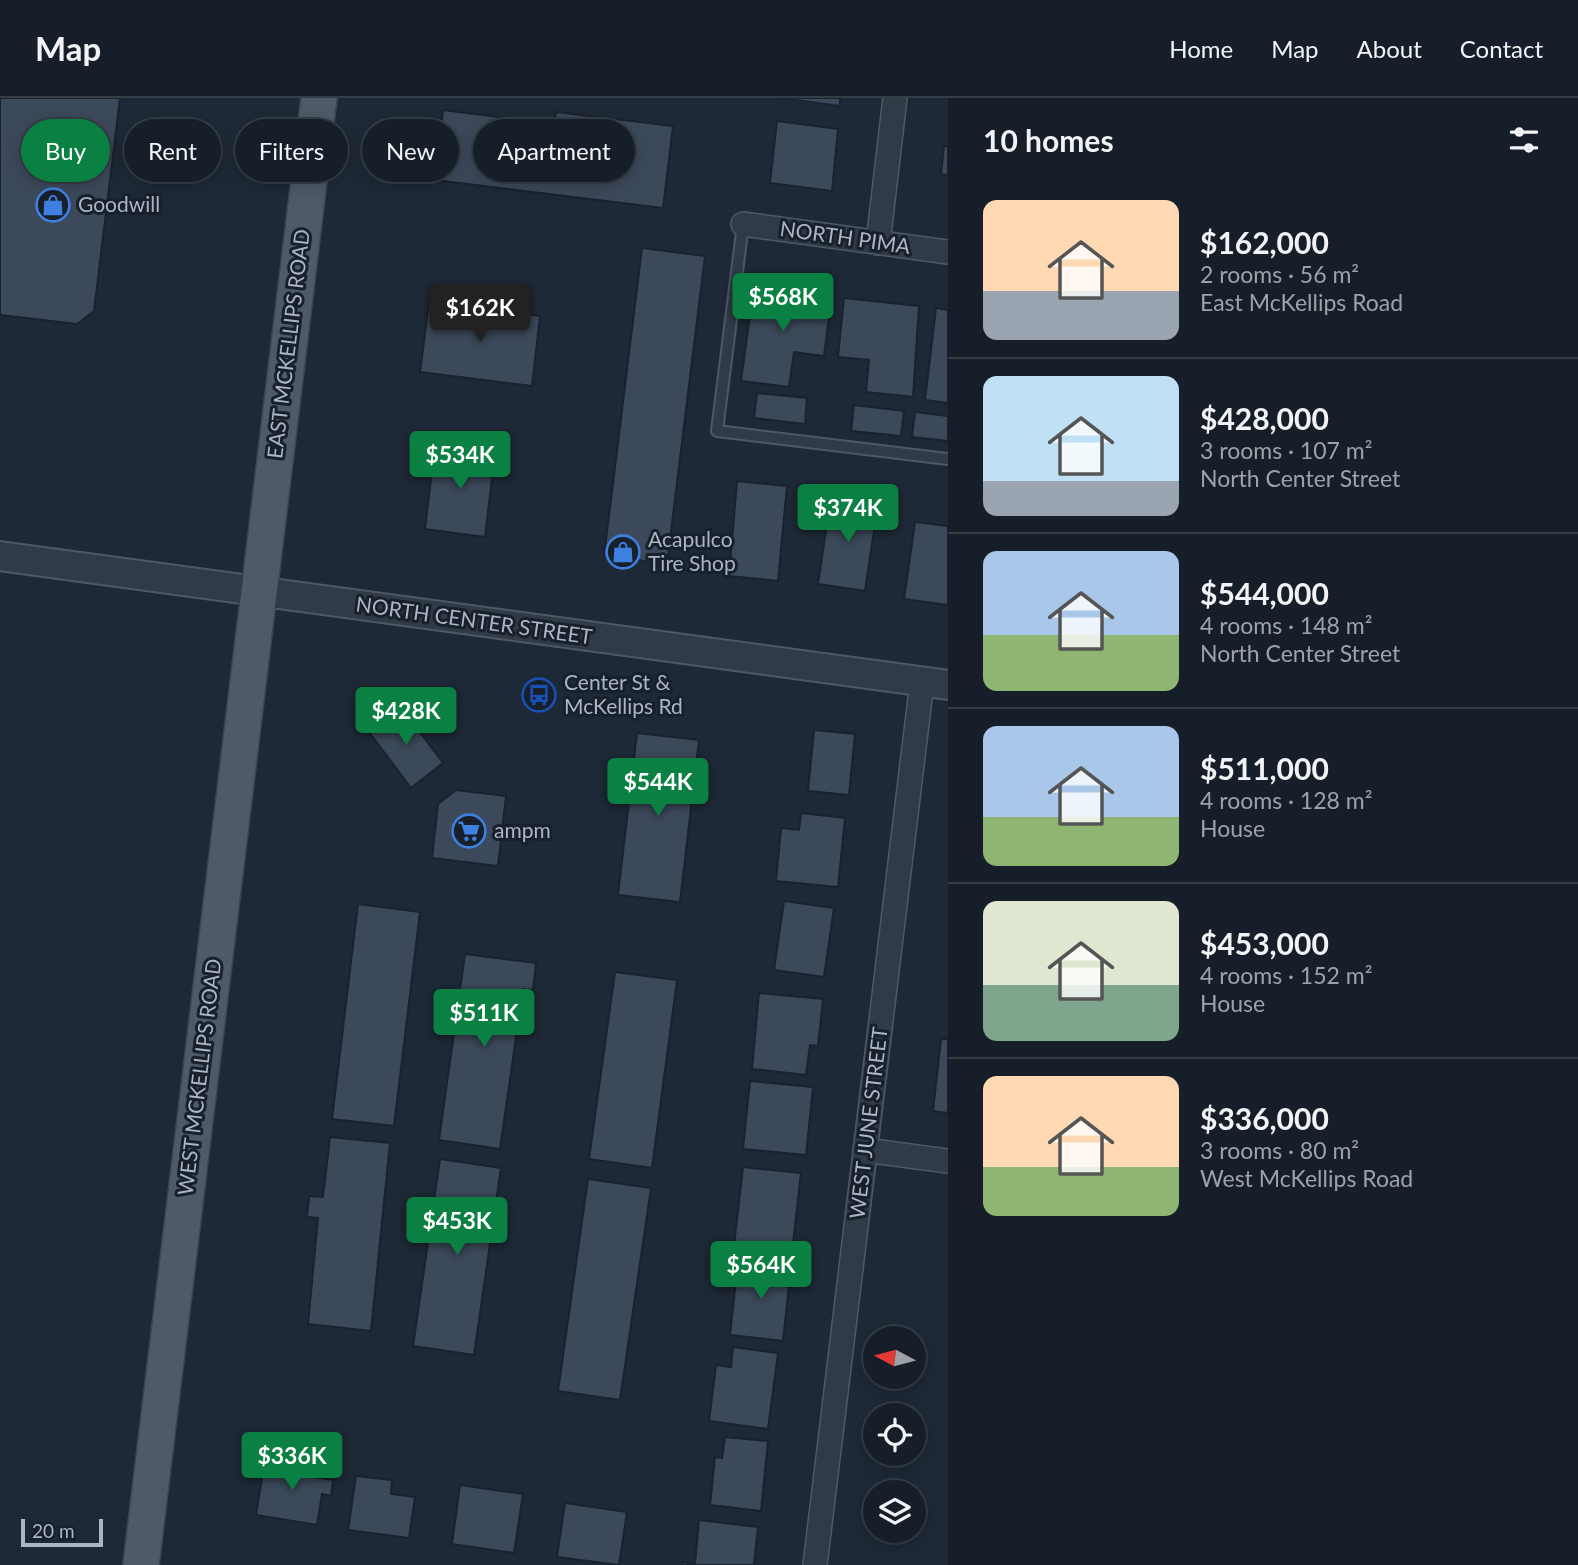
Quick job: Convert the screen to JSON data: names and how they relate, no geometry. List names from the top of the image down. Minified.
{"streets":{"main road":["EAST MCKELLIPS ROAD","WEST MCKELLIPS ROAD"],"street":["NORTH PIMA","NORTH CENTER STREET","WEST JUNE STREET"]},"crossings":[["EAST MCKELLIPS ROAD","NORTH CENTER STREET"],["EAST MCKELLIPS ROAD","WEST MCKELLIPS ROAD"],["NORTH CENTER STREET","WEST MCKELLIPS ROAD"],["NORTH CENTER STREET","WEST JUNE STREET"]],"places":{"shop":["Goodwill","Acapulco Tire Shop"],"bus stop":["Center St & McKellips Rd"],"supermarket":["ampm"]},"scale_bar":"20 m","north":"left","page":{"header":"Map","nav":["Home","Map","About","Contact"],"heading":"10 homes","chip":["Buy","Rent","Filters","New","Apartment"],"list":[{"name":"$162,000","note":"2 rooms · 56 m² · East McKellips Road"},{"name":"$428,000","note":"3 rooms · 107 m² · North Center Street"},{"name":"$544,000","note":"4 rooms · 148 m² · North Center Street"},{"name":"$511,000","note":"4 rooms · 128 m² · House"},{"name":"$453,000","note":"4 rooms · 152 m² · House"},{"name":"$336,000","note":"3 rooms · 80 m² · West McKellips Road"}],"price":["$568K","$162K","$534K","$374K","$428K","$544K","$511K","$453K","$564K","$336K"],"scale":"20 m"}}
